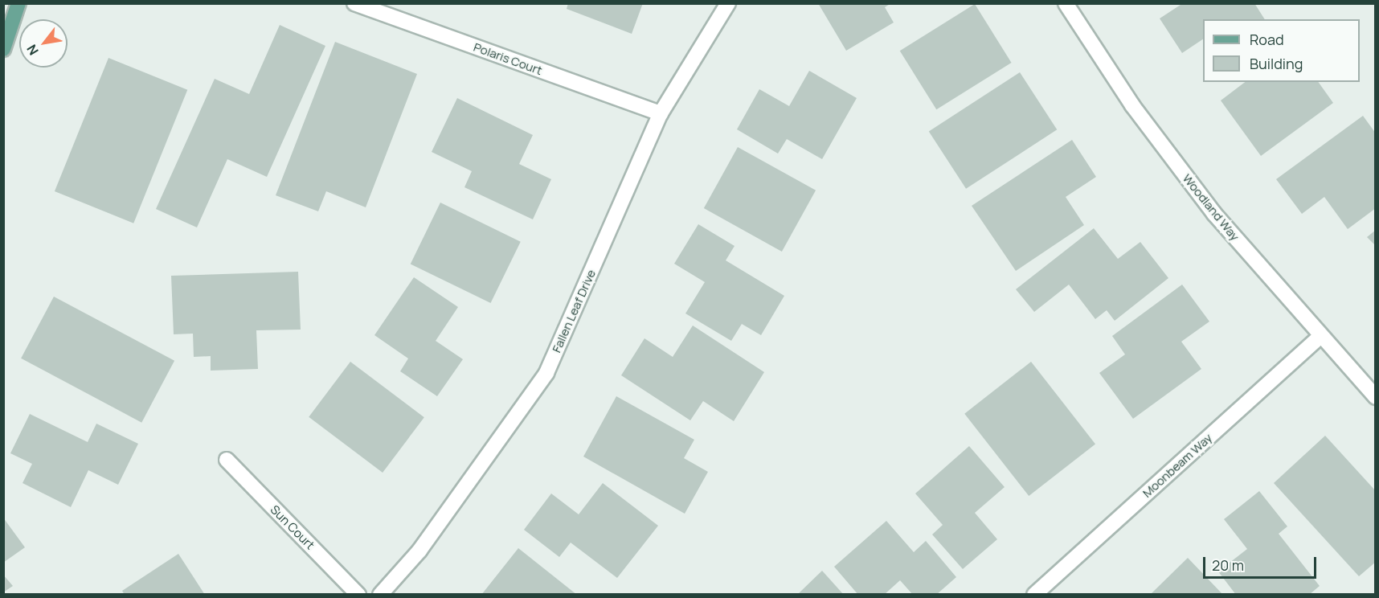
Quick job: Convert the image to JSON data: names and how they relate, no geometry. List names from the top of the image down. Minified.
{"streets":{"street":["Polaris Court","Woodland Way","Fallen Leaf Drive","Moonbeam Way","Sun Court"]},"crossings":[["Polaris Court","Fallen Leaf Drive"],["Woodland Way","Moonbeam Way"]],"legend":["Road","Building"],"scale_bar":"20 m","north":"bottom left"}
